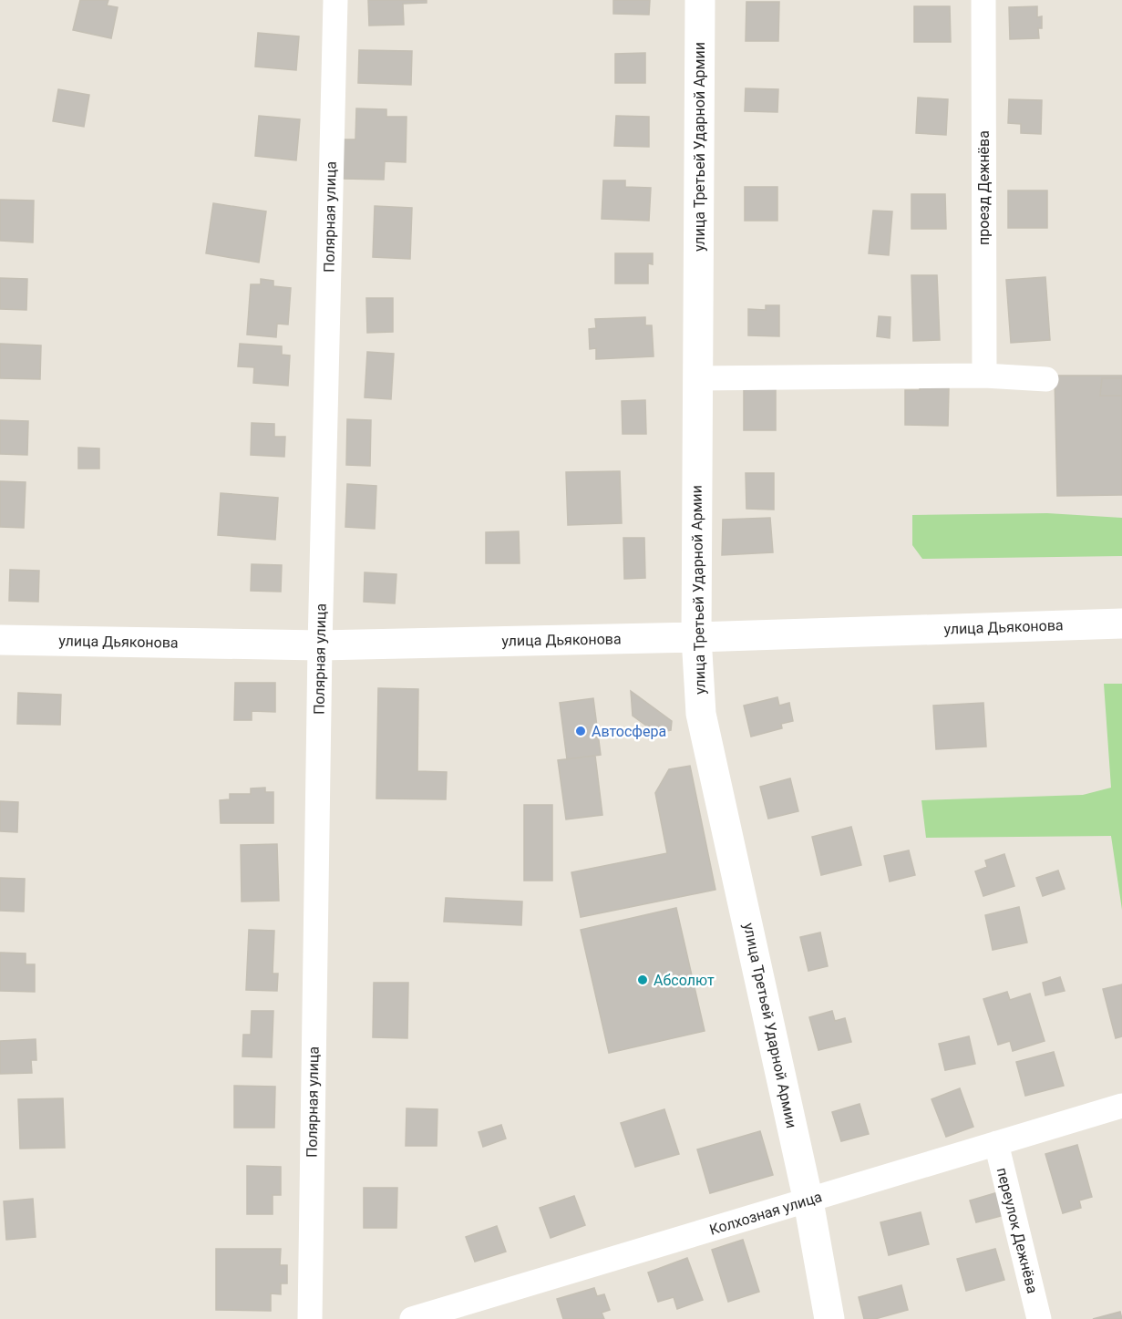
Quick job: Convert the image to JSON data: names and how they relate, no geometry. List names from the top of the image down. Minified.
{"streets":{"main road":["улица Третьей Ударной Армии","улица Дьяконова"],"street":["проезд Дежнёва","Полярная улица","Колхозная улица","переулок Дежнёва"]},"crossings":[["улица Третьей Ударной Армии","улица Дьяконова"],["улица Третьей Ударной Армии","Колхозная улица"],["Полярная улица","улица Дьяконова"],["Колхозная улица","переулок Дежнёва"]],"places":["Автосфера","Абсолют"]}
